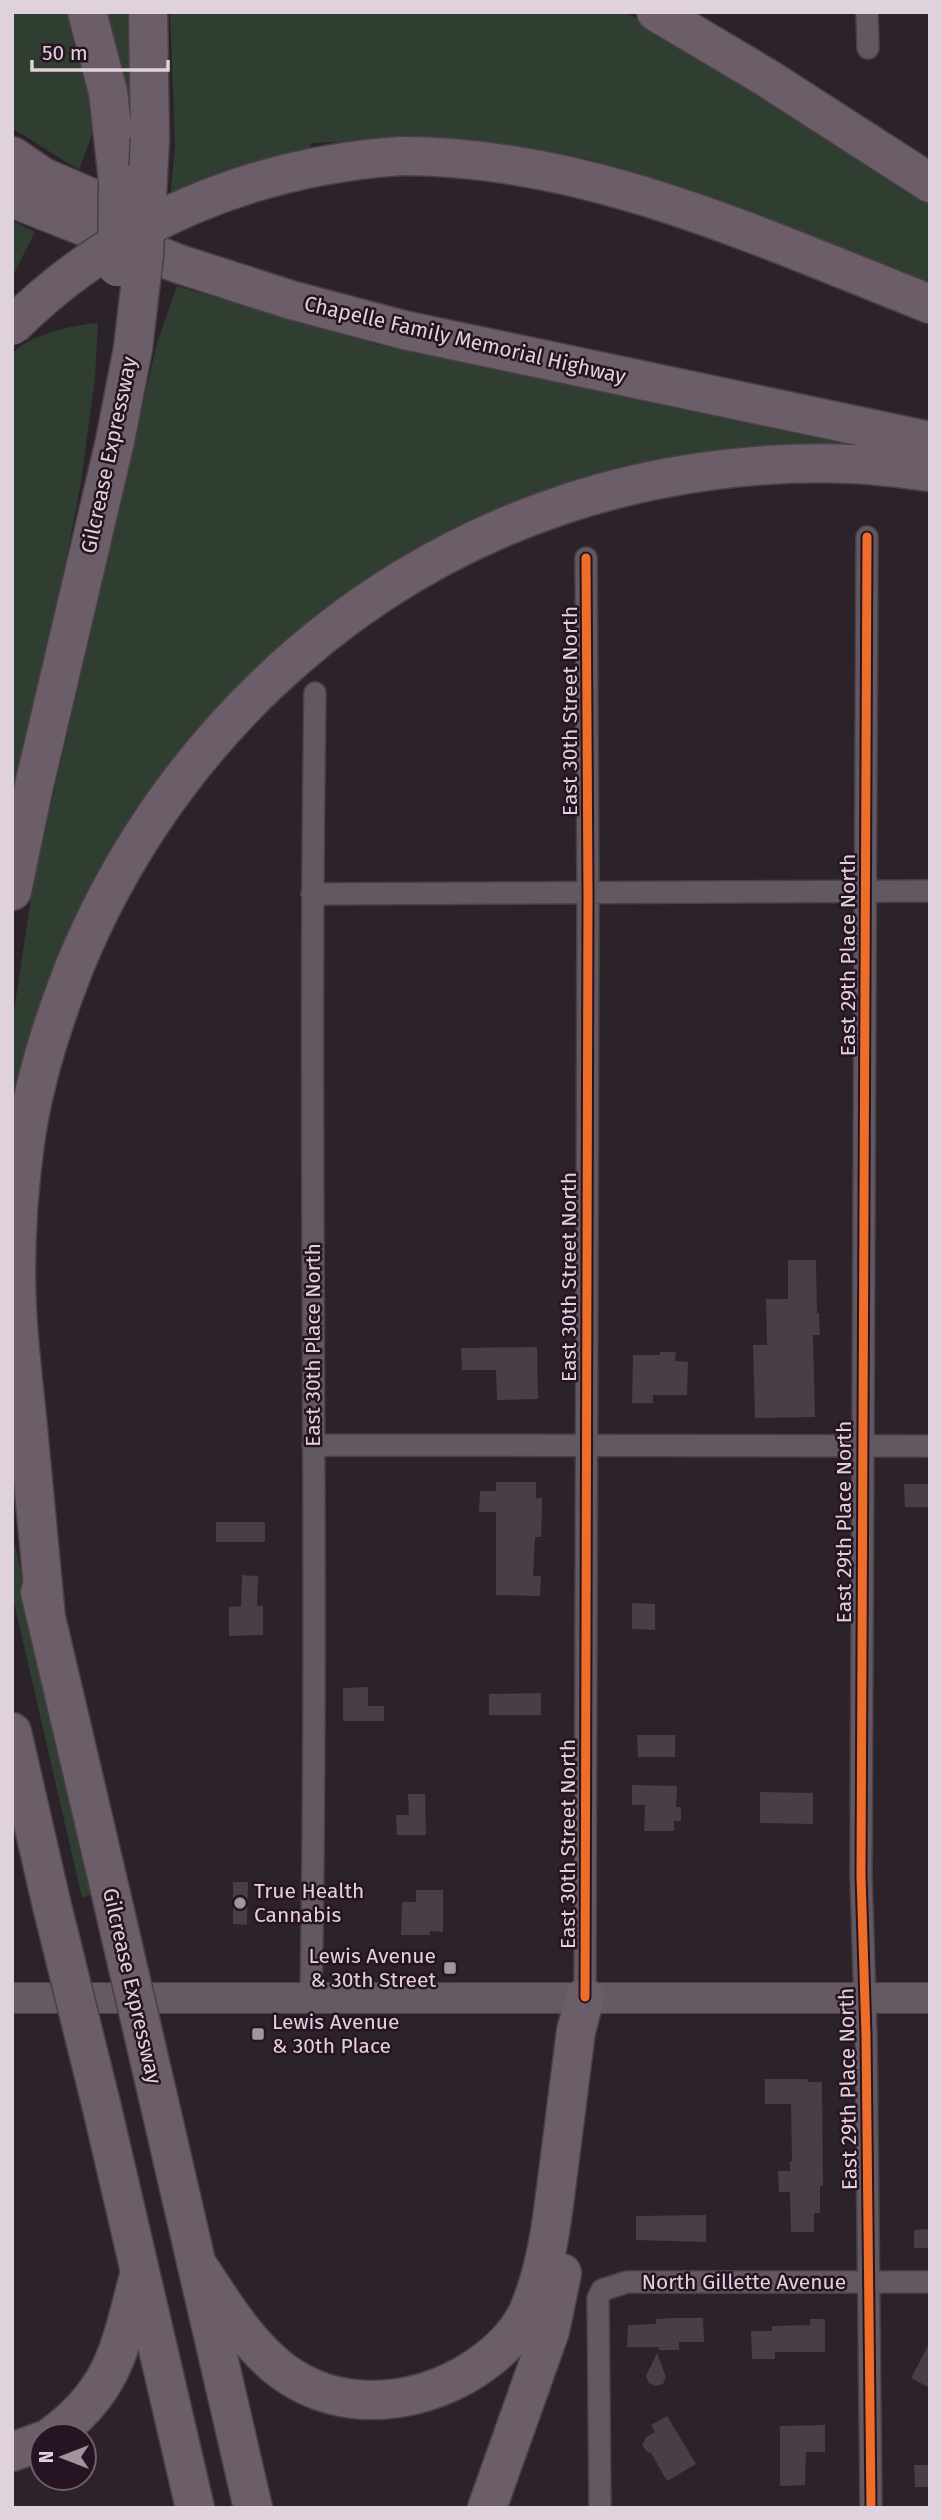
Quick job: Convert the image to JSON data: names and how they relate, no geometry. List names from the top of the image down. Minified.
{"streets":{"highway":["Chapelle Family Memorial Highway","Gilcrease Expressway"],"street":["East 30th Street North","East 29th Place North","East 30th Place North","North Gillette Avenue"]},"crossings":[["East 29th Place North","North Gillette Avenue"]],"places":{"other":["True Health Cannabis"],"transit":["Lewis Avenue & 30th Street","Lewis Avenue & 30th Place"]},"scale_bar":"50 m","north":"left"}
